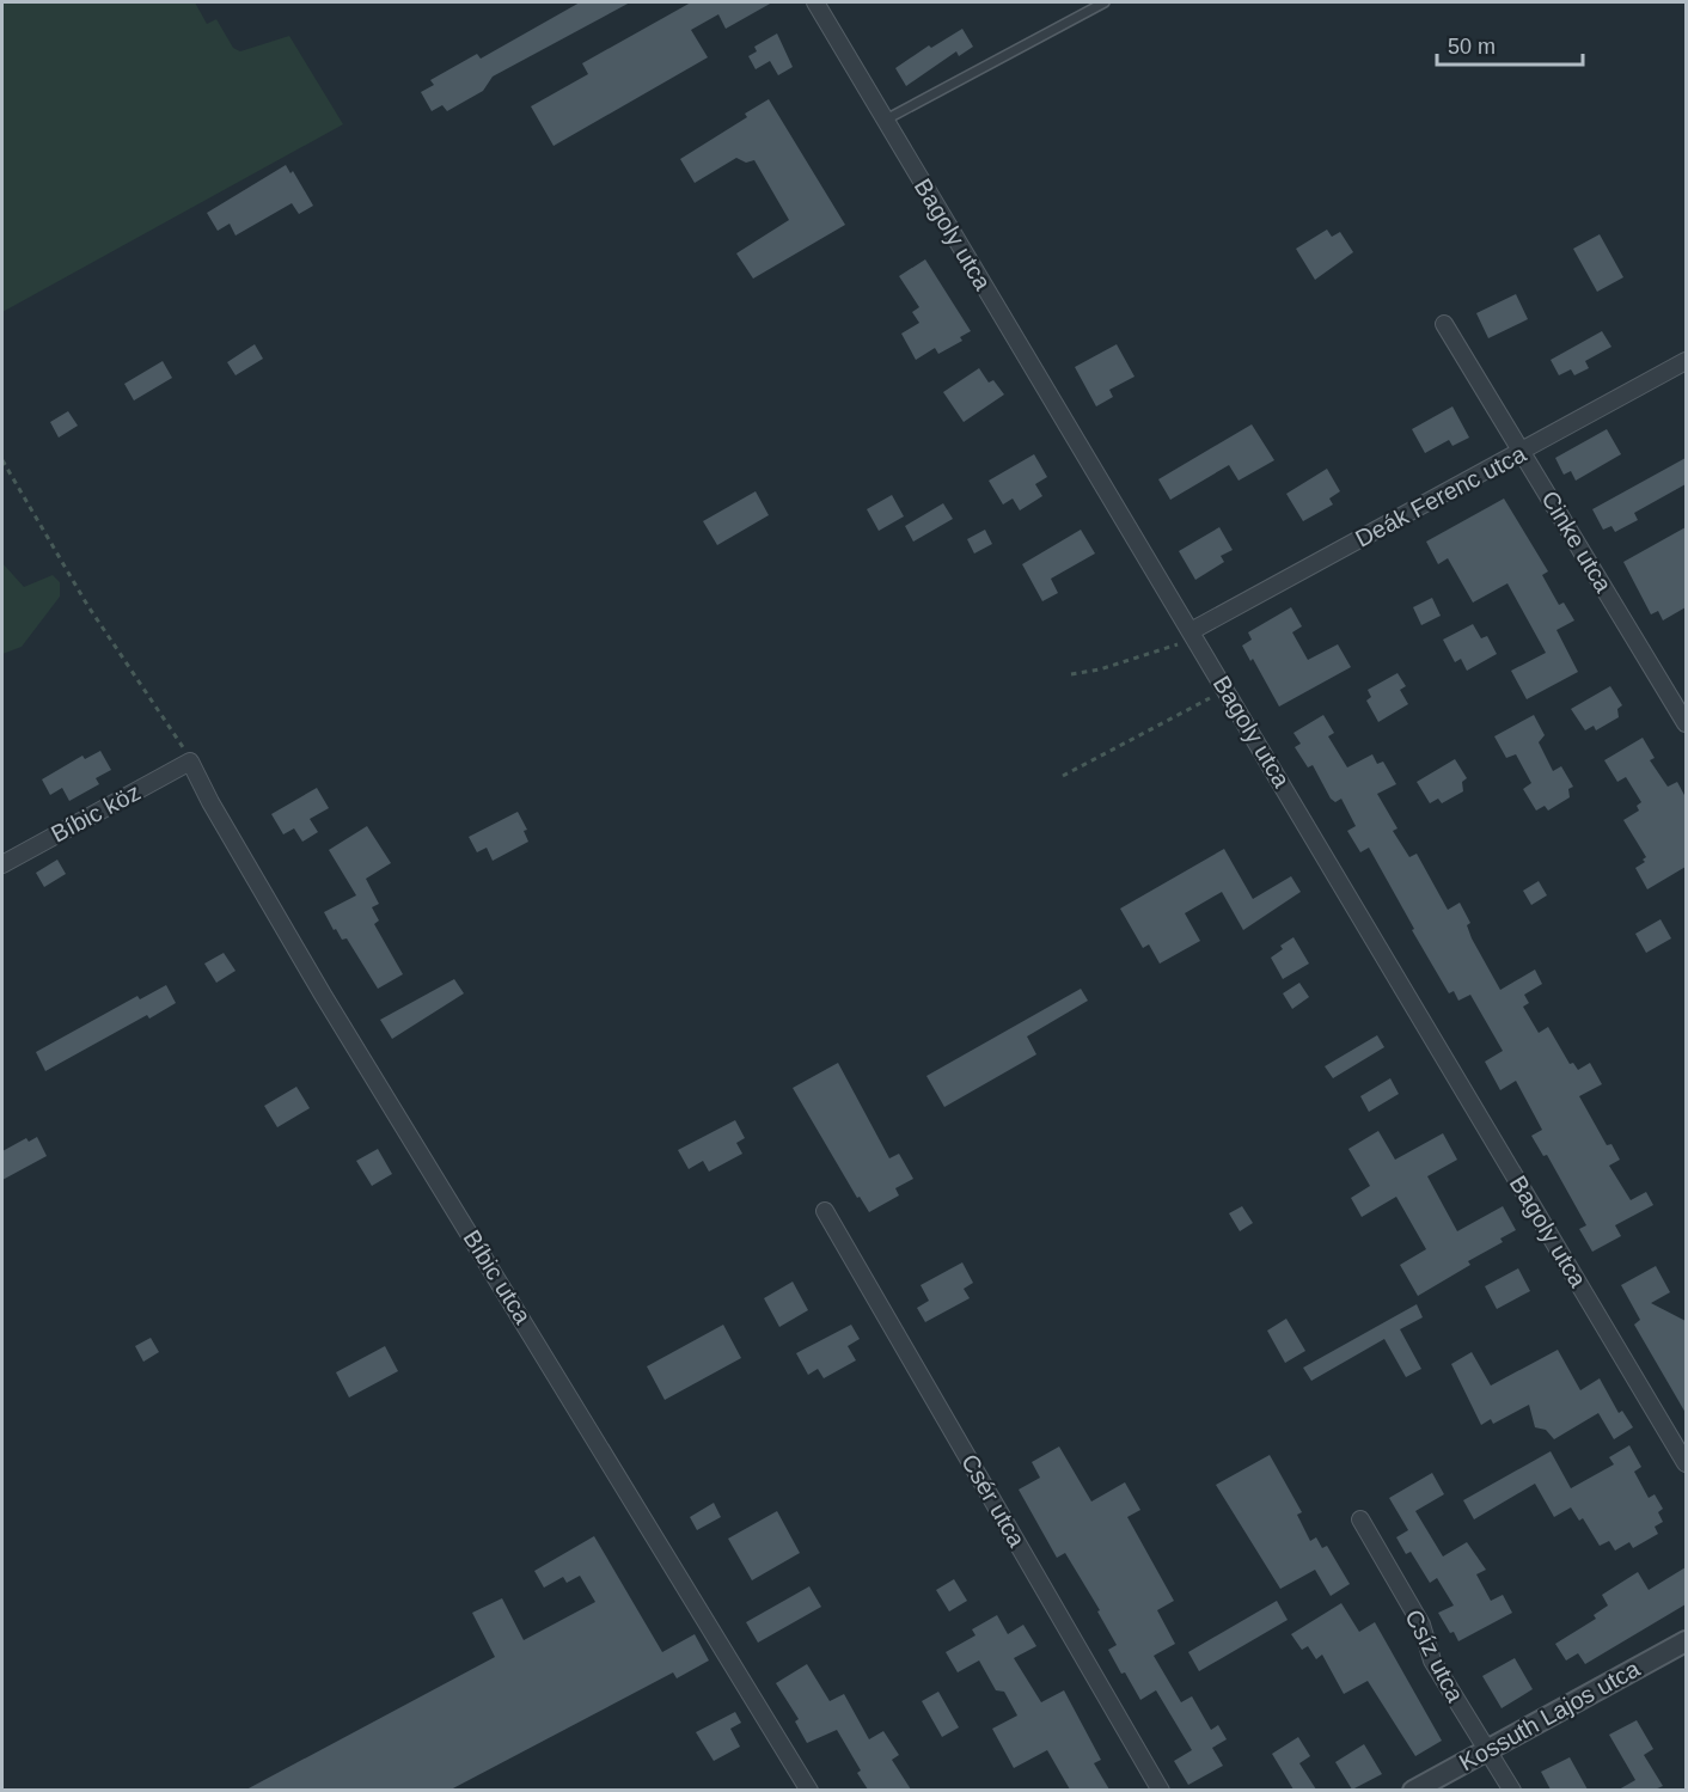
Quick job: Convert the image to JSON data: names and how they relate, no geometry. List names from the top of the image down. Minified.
{"streets":{"street":["Bagoly utca","Deák Ferenc utca","Cinke utca","Bíbic köz","Bíbic utca","Csér utca","Csíz utca","Kossuth Lajos utca"]},"crossings":[["Bagoly utca","Deák Ferenc utca"],["Deák Ferenc utca","Cinke utca"],["Bíbic köz","Bíbic utca"],["Csíz utca","Kossuth Lajos utca"]],"scale_bar":"50 m"}
